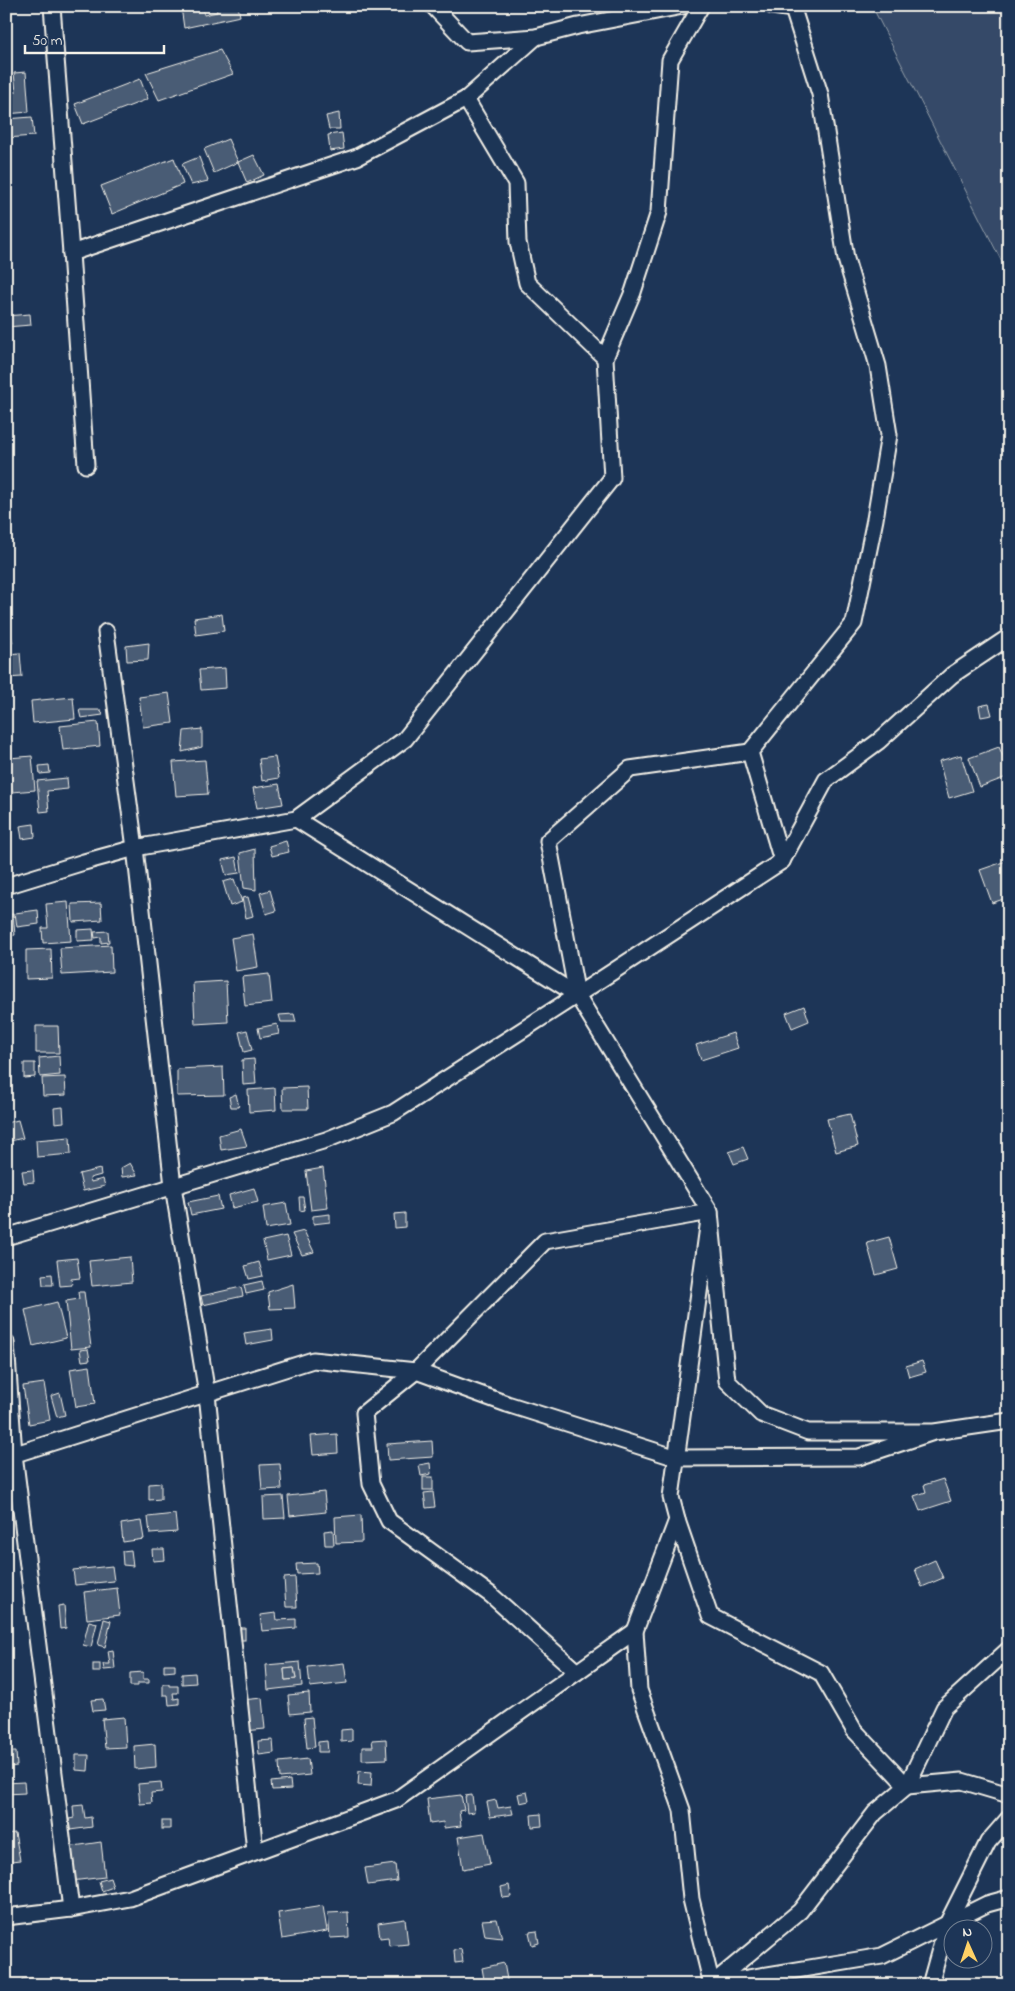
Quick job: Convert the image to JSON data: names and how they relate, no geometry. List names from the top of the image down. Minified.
{"scale_bar":"50 m","north":"top"}
